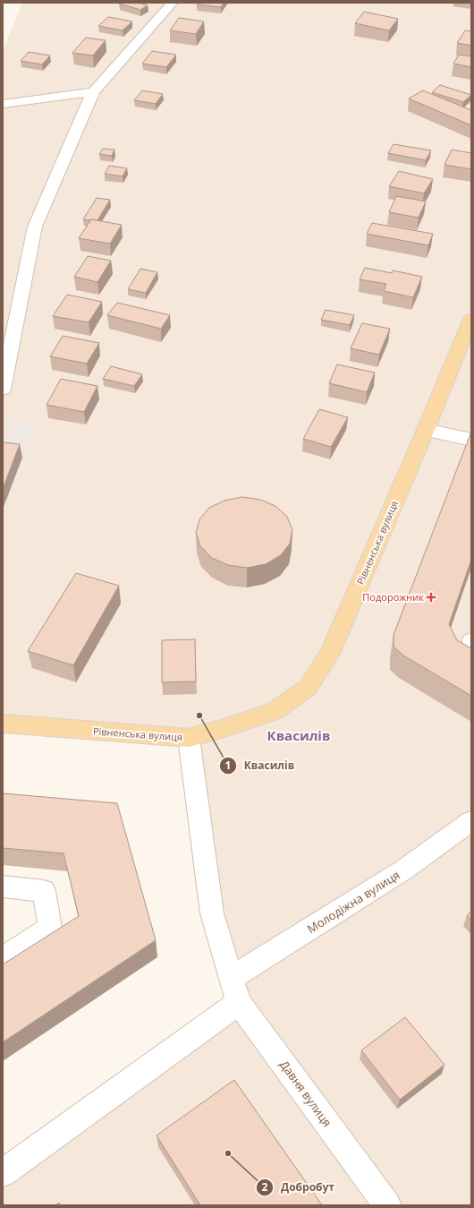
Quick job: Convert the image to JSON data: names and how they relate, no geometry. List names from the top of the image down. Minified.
{"streets":{"main road":["Рівненська вулиця"],"street":["Молодіжна вулиця","Давня вулиця"]},"crossings":[["Рівненська вулиця","Давня вулиця"],["Молодіжна вулиця","Давня вулиця"]],"districts":["Квасилів"],"places":{"health":["Подорожник"],"other":["Квасилів","Добробут"]}}
